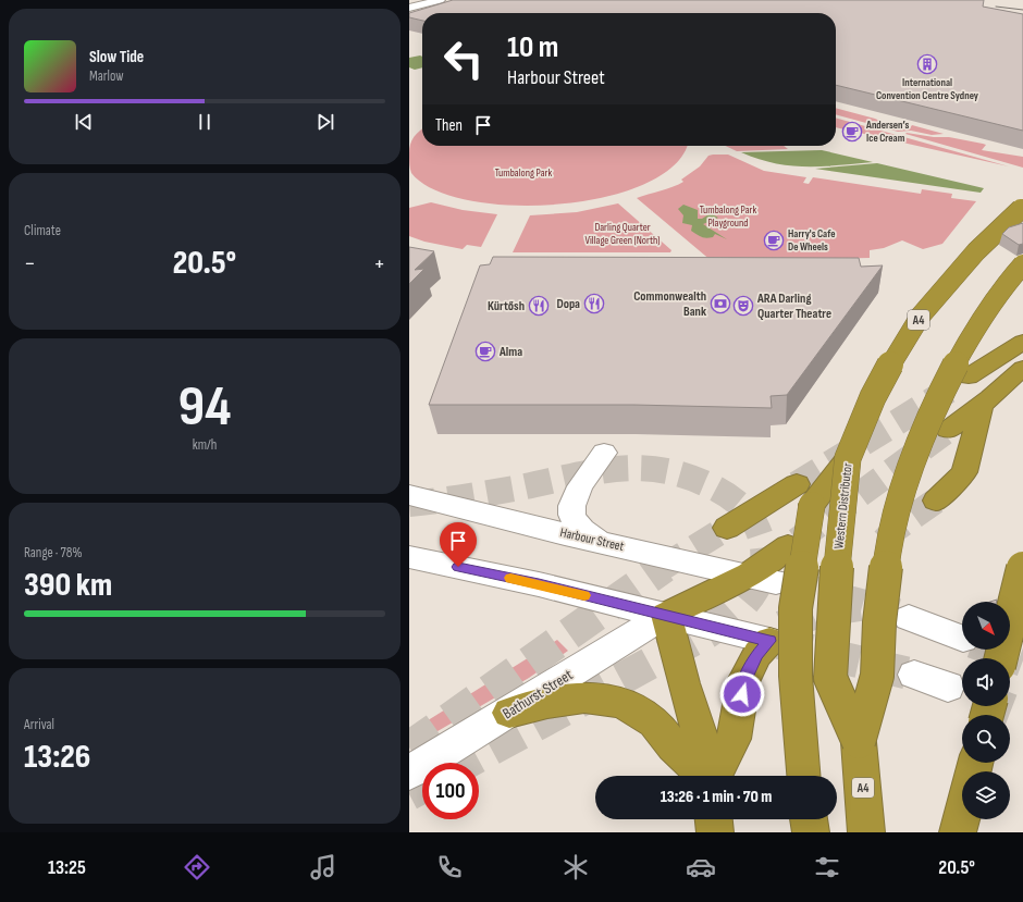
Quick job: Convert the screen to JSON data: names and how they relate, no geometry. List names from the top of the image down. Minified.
{"streets":{"highway":["A4","Western Distributor"],"main road":["Harbour Street","Bathurst Street"]},"parks":["Tumbalong Park","Tumbalong Park Playground","Darling Quarter Village Green (North)"],"places":{"building":["International Convention Centre Sydney"],"cafe":["Andersen’s Ice Cream","Harry's Cafe De Wheels","Alma"],"restaurant":["Dopa","Kürtősh"],"bank":["Commonwealth Bank"],"theatre":["ARA Darling Quarter Theatre"]},"north":"bottom right","page":{"turn":["10 m","Harbour Street"],"song":["Slow Tide","Marlow"],"then":"Then","tile":["Climate",["94","km/h"],["Range · 78%","390 km"],["Arrival","13:26"]],"heat":["−","20.5°","+"],"limit":"100","trip":"13:26 · 1 min · 70 m","tabs":["13:25","20.5°"]}}
